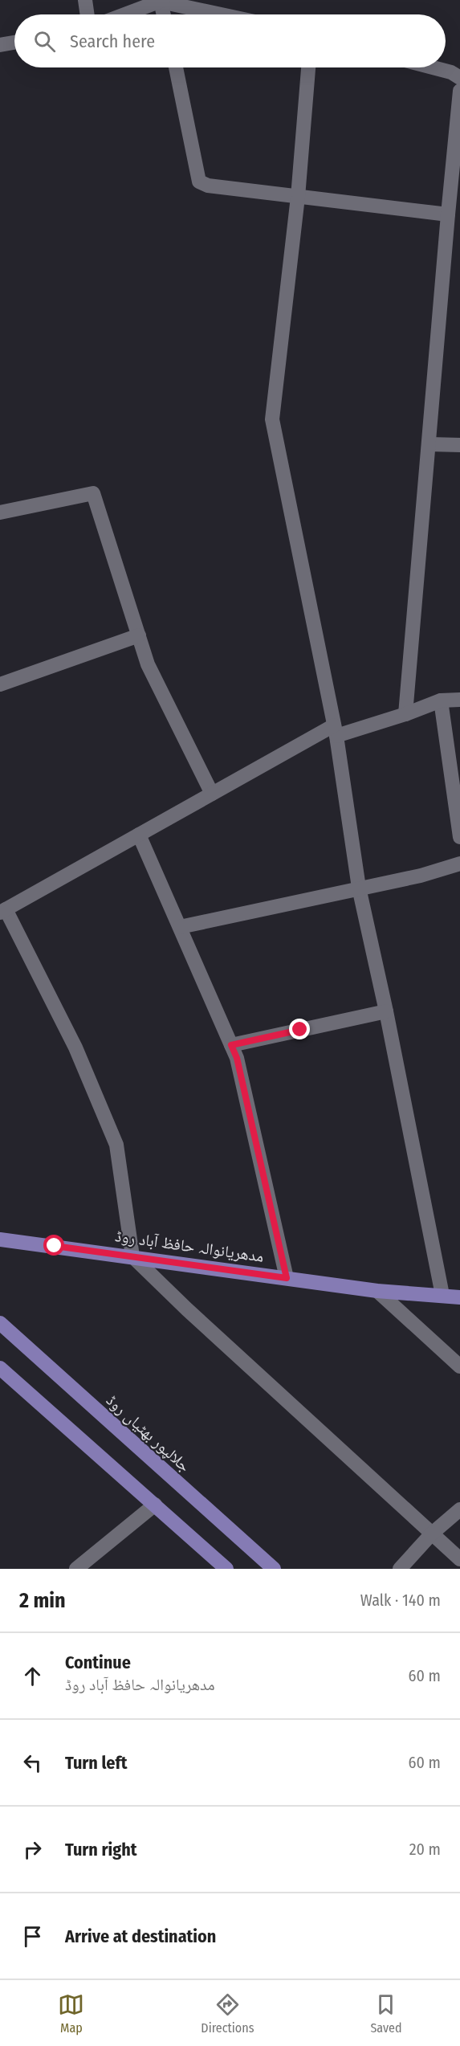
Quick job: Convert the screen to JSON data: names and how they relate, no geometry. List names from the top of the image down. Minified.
{"streets":{"main road":["مدھریانوالہ حافظ آباد روڈ","جلالپور بھٹیاں روڈ"]},"page":{"search":"Search here","heading":["2 min","Walk · 140 m"],"list":[["Continue","مدھریانوالہ حافظ آباد روڈ","60 m"],["Turn left","60 m"],["Turn right","20 m"],"Arrive at destination"],"nav":["Map","Directions","Saved"]}}
